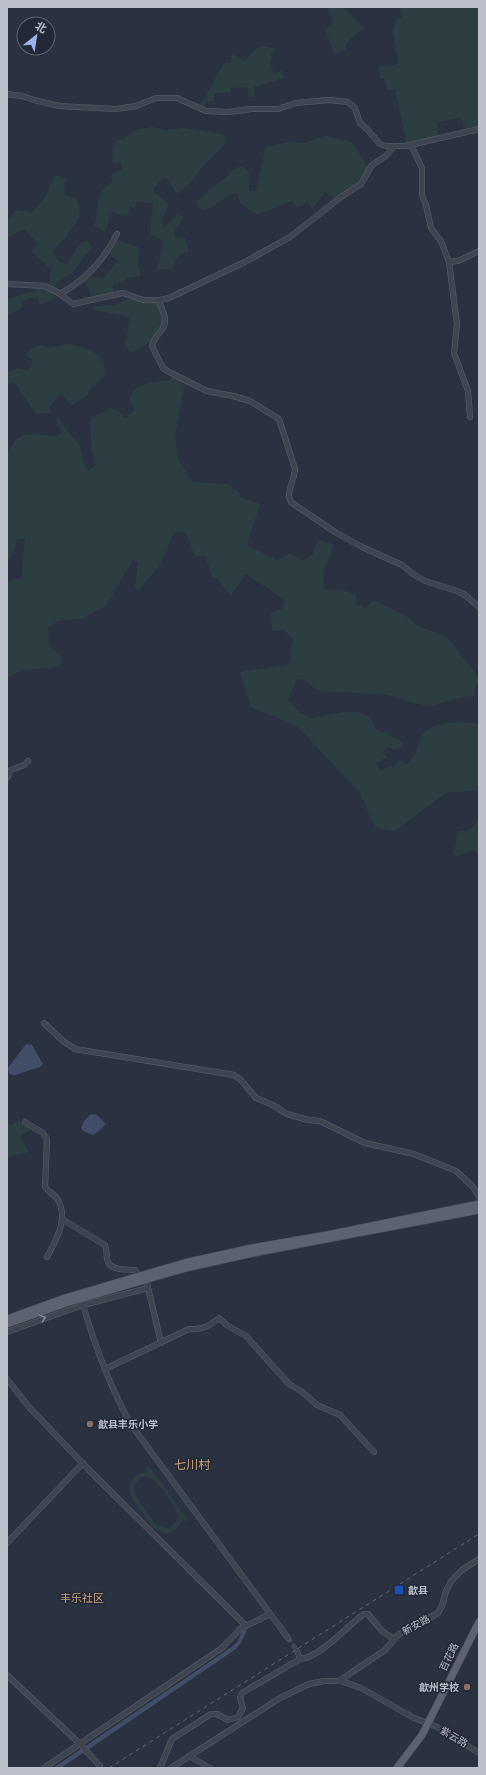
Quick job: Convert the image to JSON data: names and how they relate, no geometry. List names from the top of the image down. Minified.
{"streets":{"main road":["百花路"],"street":["新安路","紫云路"]},"crossings":[["新安路","紫云路"],["百花路","紫云路"]],"districts":["七川村","丰乐社区"],"places":{"other":["歙县丰乐小学","歙州学校"],"transit":["歙县"]},"north":"top right"}
